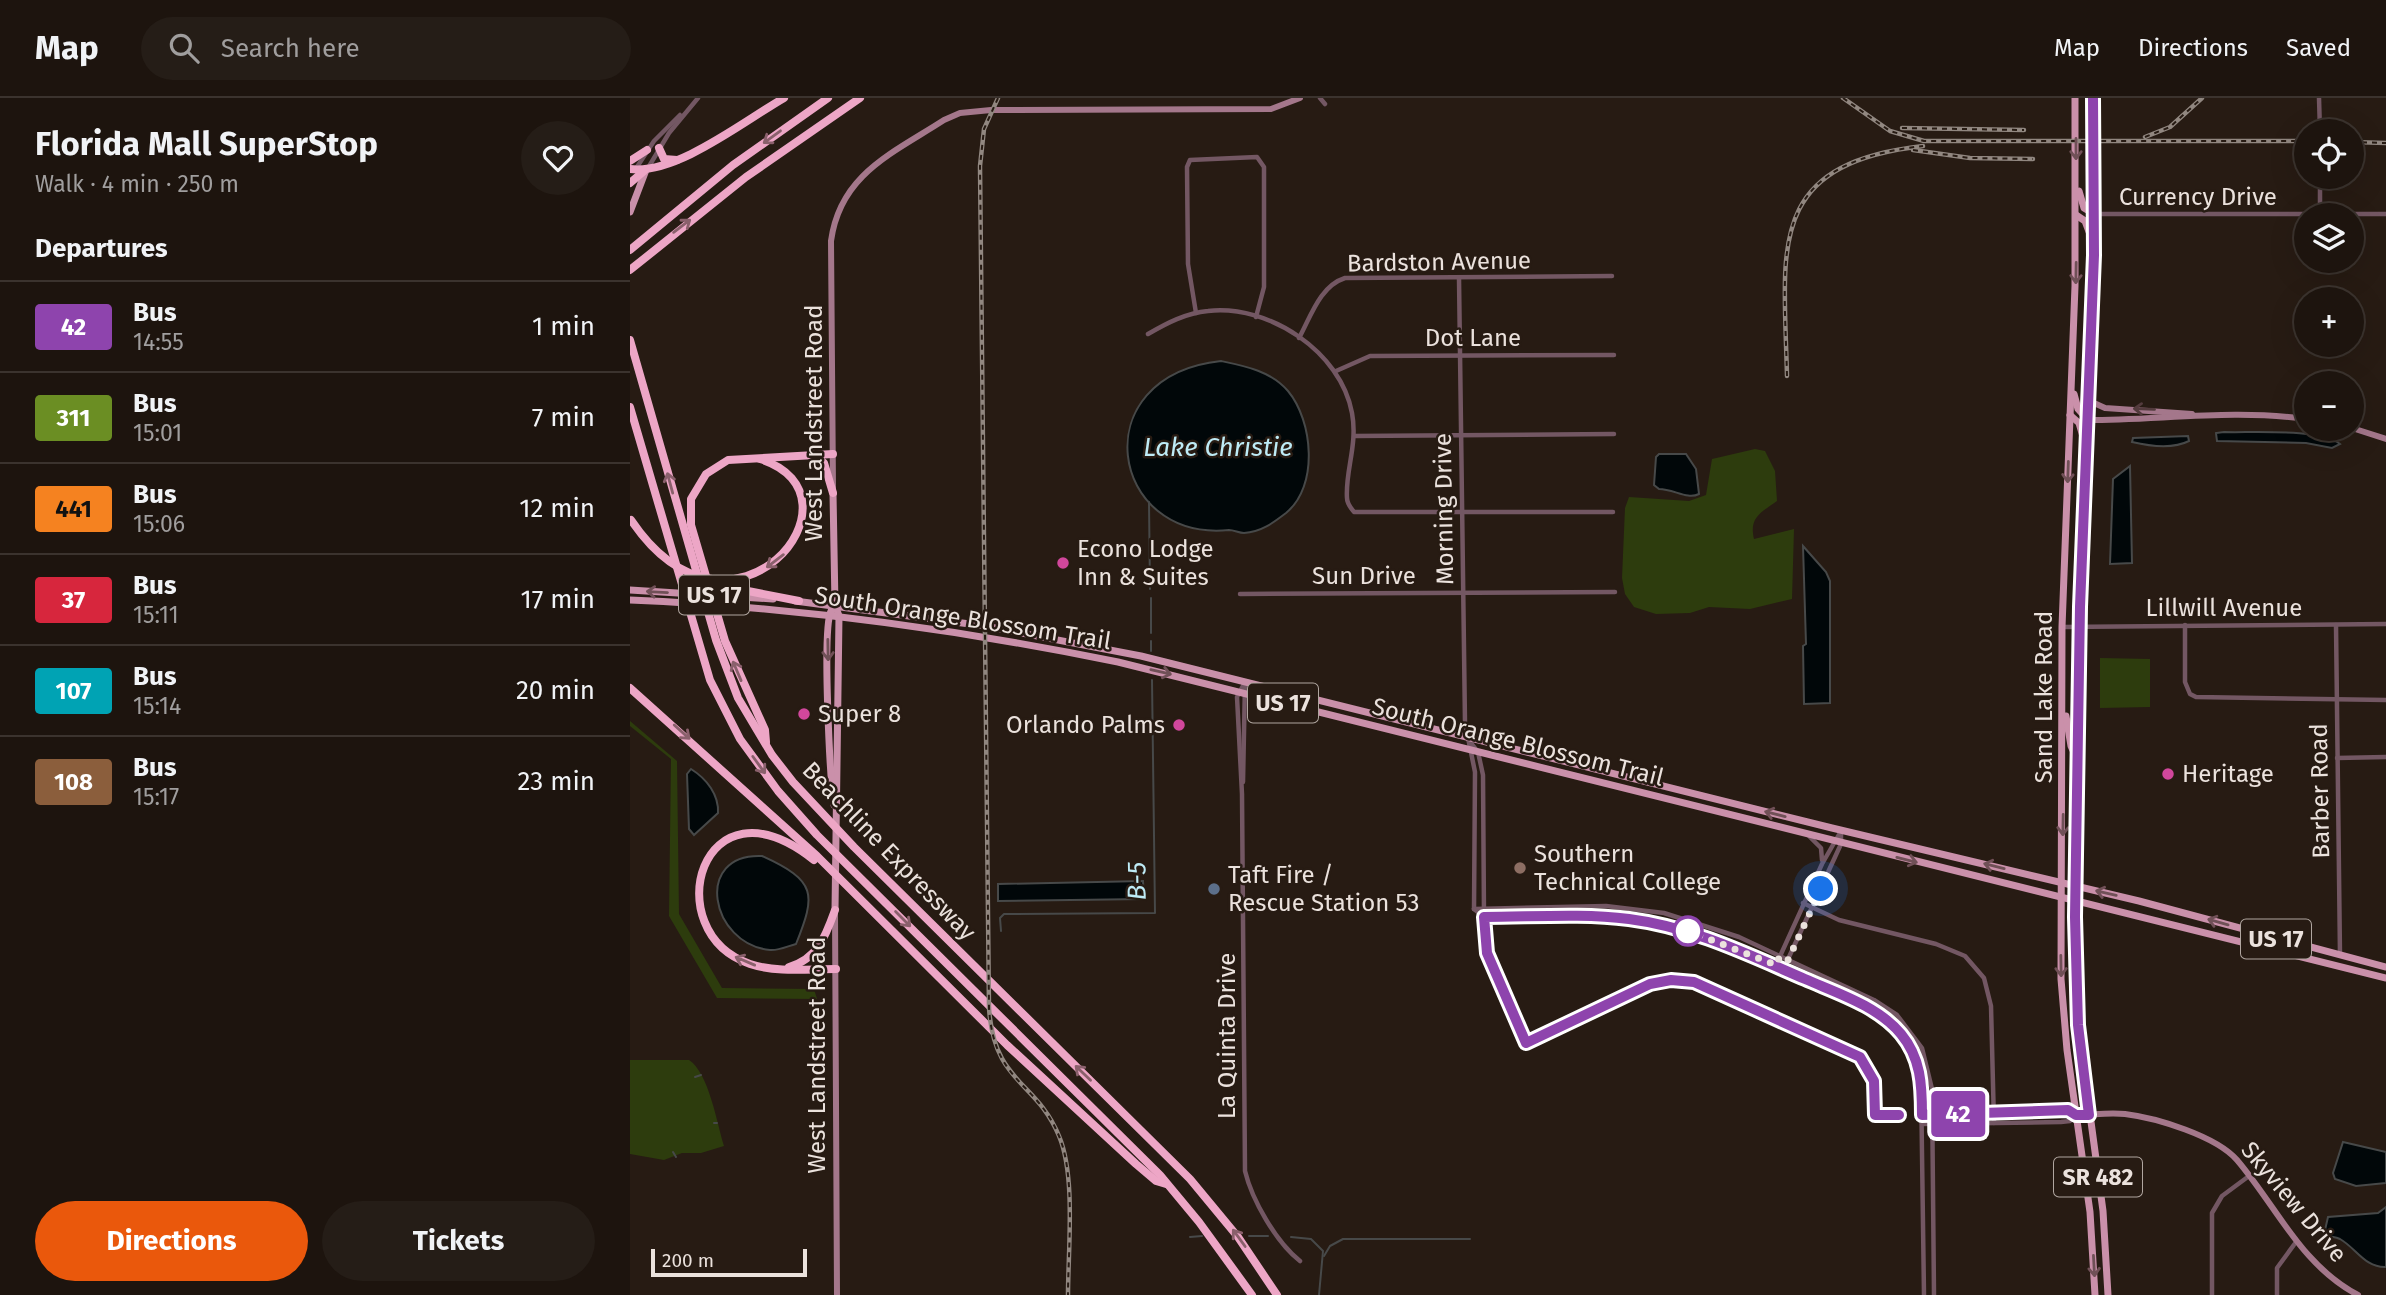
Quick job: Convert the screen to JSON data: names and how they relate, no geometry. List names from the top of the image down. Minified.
{"streets":{"highway":["Beachline Expressway"],"main road":["West Landstreet Road","US 17","South Orange Blossom Trail","Sand Lake Road","SR 482"],"street":["Currency Drive","Bardston Avenue","Dot Lane","Morning Drive","Sun Drive","Lillwill Avenue","Barber Road","La Quinta Drive","Skyview Drive"]},"crossings":[["Currency Drive","Sand Lake Road"],["Bardston Avenue","Morning Drive"],["Dot Lane","Morning Drive"],["West Landstreet Road","South Orange Blossom Trail"],["Morning Drive","Sun Drive"],["Morning Drive","South Orange Blossom Trail"],["Lillwill Avenue","Sand Lake Road"],["Lillwill Avenue","Barber Road"],["South Orange Blossom Trail","Sand Lake Road"],["South Orange Blossom Trail","Barber Road"],["South Orange Blossom Trail","La Quinta Drive"],["Sand Lake Road","Skyview Drive"]],"water":["Lake Christie","B-5"],"places":["Econo Lodge Inn & Suites","Super 8","Orlando Palms","Heritage","Southern Technical College","Taft Fire / Rescue Station 53"],"lines":["bus line 42"],"scale_bar":"200 m","page":{"header":"Map","search":"Search here","nav":["Map","Directions","Saved"],"heading":[["Florida Mall SuperStop","Walk · 4 min · 250 m"],"Departures"],"on_map":"42","map_buttons":["+","−"],"list":[{"mark":"42","name":"Bus","note":"14:55","value":"1 min"},{"mark":"311","name":"Bus","note":"15:01","value":"7 min"},{"mark":"441","name":"Bus","note":"15:06","value":"12 min"},{"mark":"37","name":"Bus","note":"15:11","value":"17 min"},{"mark":"107","name":"Bus","note":"15:14","value":"20 min"},{"mark":"108","name":"Bus","note":"15:17","value":"23 min"}],"buttons":["Directions","Tickets"],"scale":"200 m"}}
